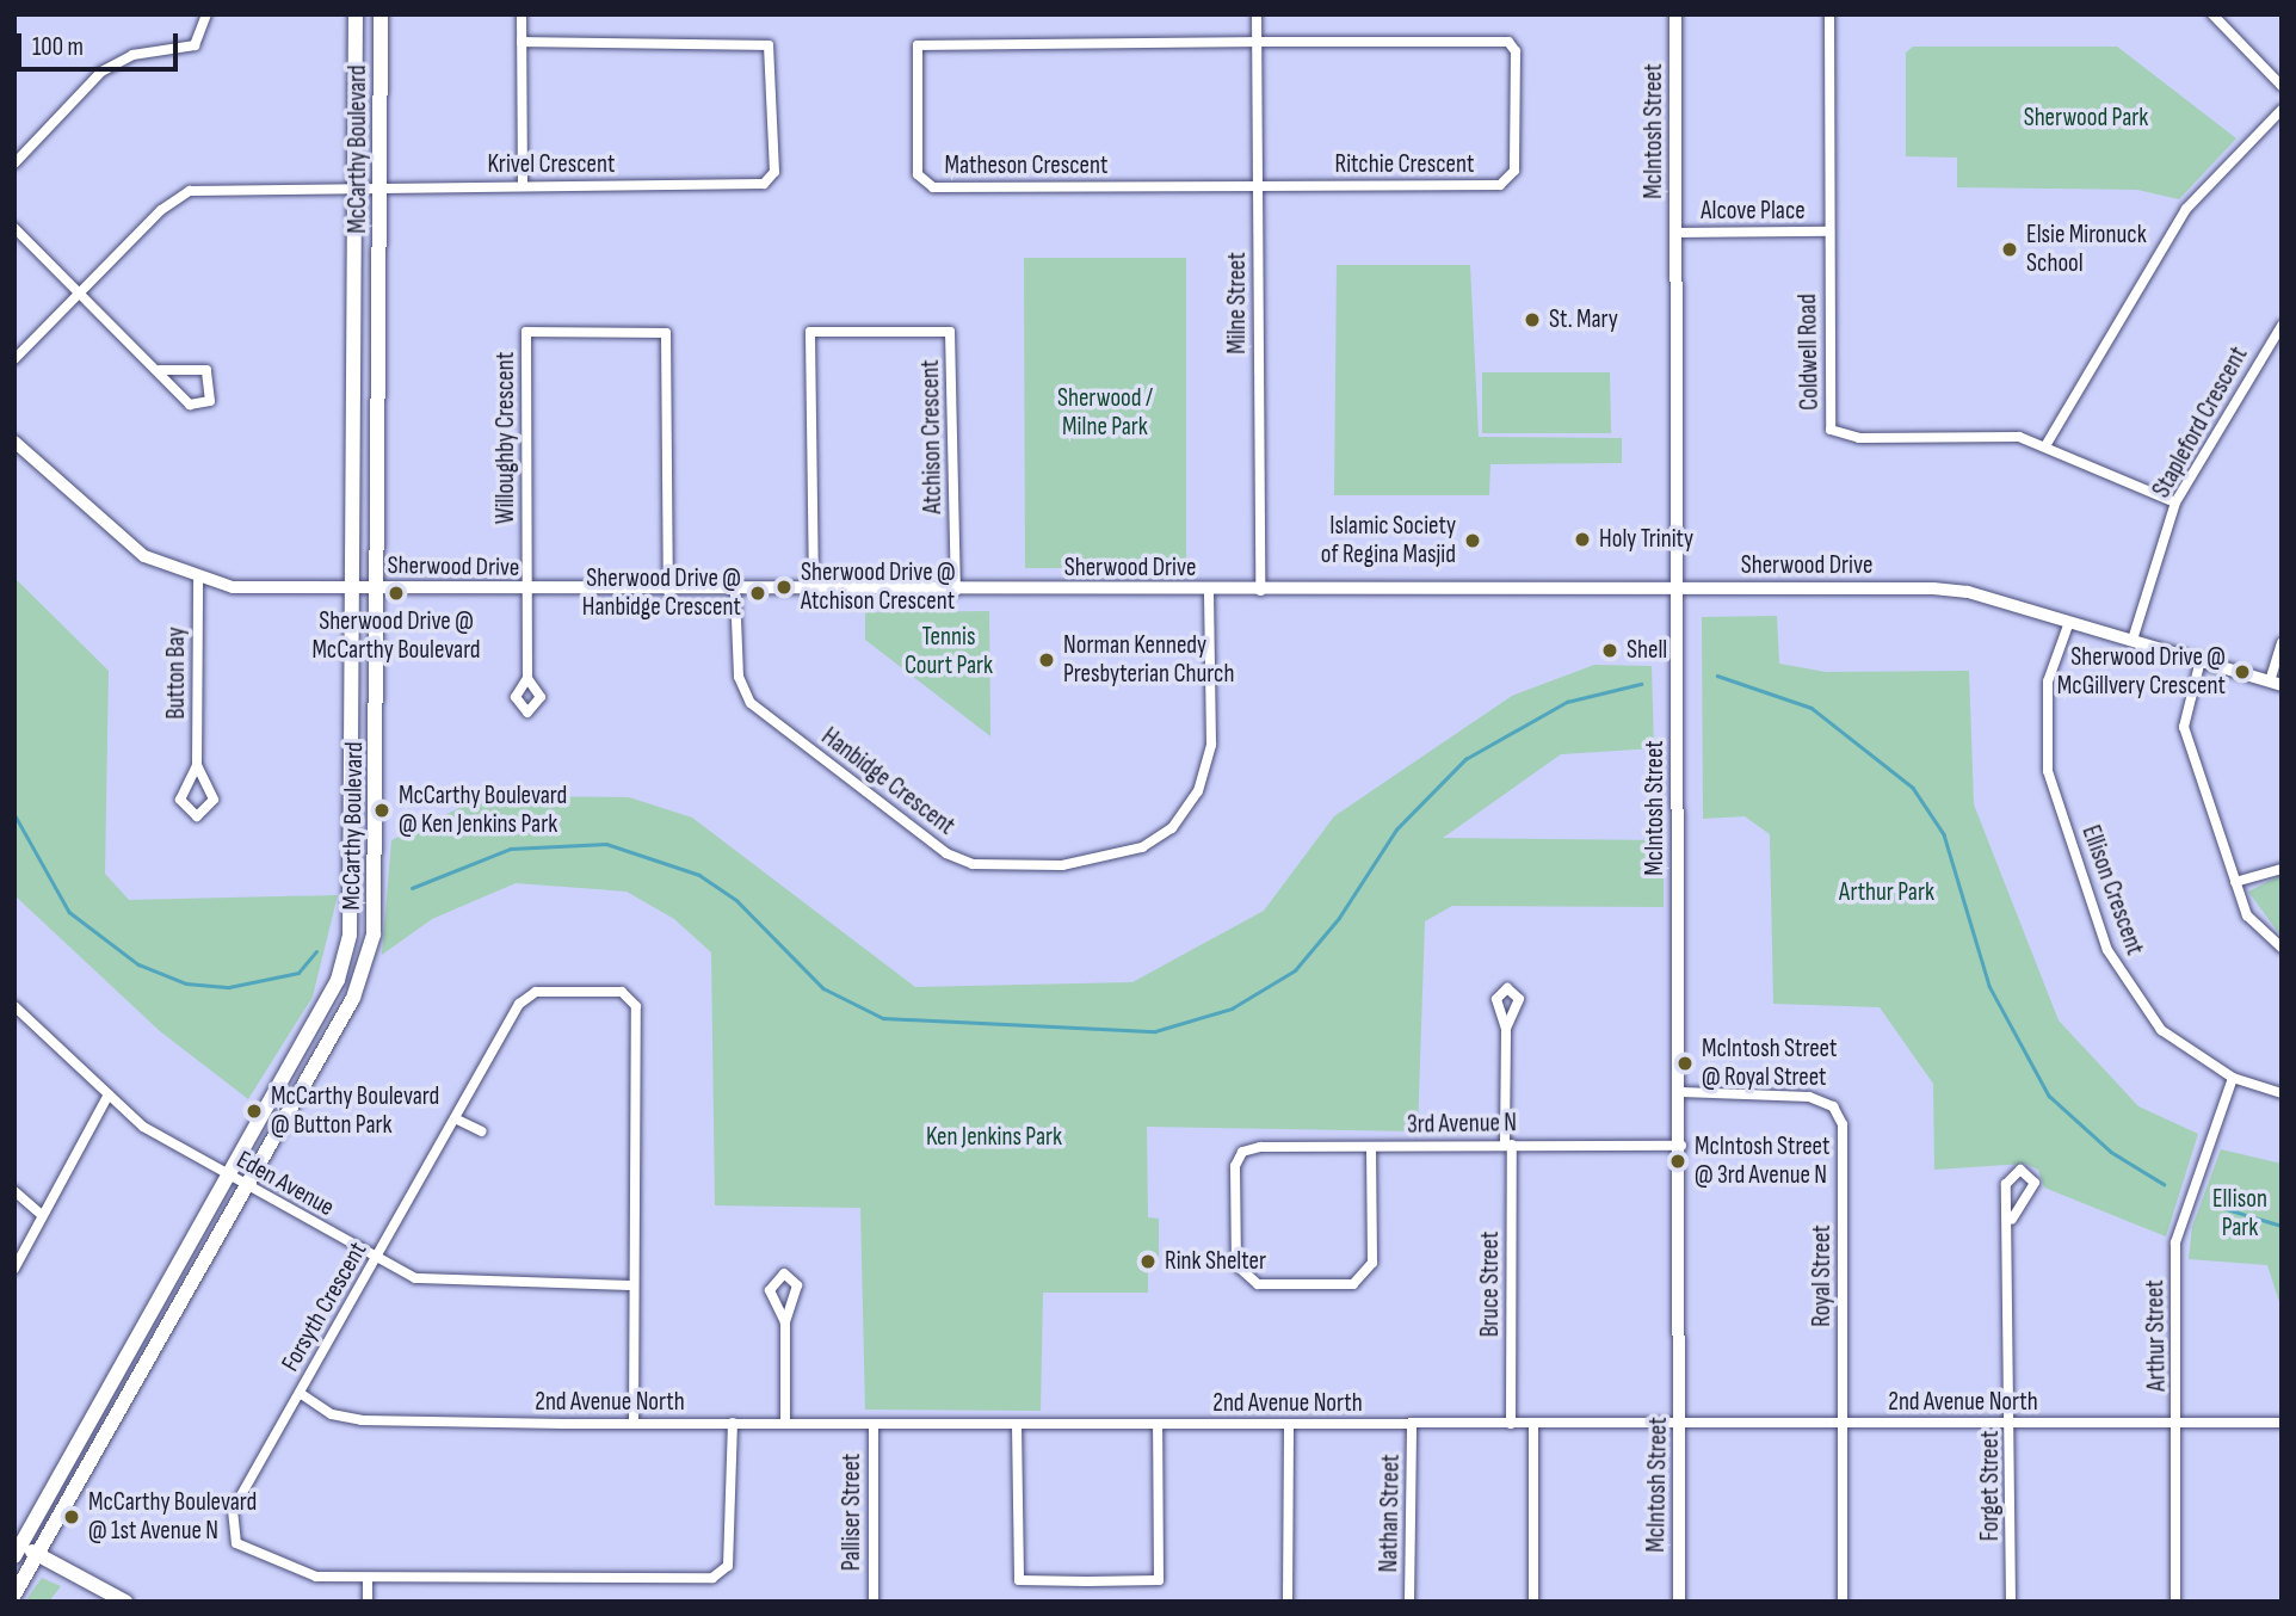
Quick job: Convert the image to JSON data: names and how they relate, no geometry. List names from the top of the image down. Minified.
{"streets":{"main road":["McCarthy Boulevard"],"street":["McIntosh Street","Krivel Crescent","Ritchie Crescent","Matheson Crescent","Alcove Place","Milne Street","Coldwell Road","Stapleford Crescent","Atchison Crescent","Willoughby Crescent","Sherwood Drive","Button Bay","Hanbidge Crescent","Ellison Crescent","3rd Avenue N","Eden Avenue","Royal Street","Bruce Street","Forsyth Crescent","Arthur Street","2nd Avenue North","Forget Street","Palliser Street","Nathan Street"]},"crossings":[["McIntosh Street","Alcove Place"],["McIntosh Street","Sherwood Drive"],["McIntosh Street","3rd Avenue N"],["McIntosh Street","Royal Street"],["McIntosh Street","2nd Avenue North"],["McCarthy Boulevard","Krivel Crescent"],["McCarthy Boulevard","Sherwood Drive"],["McCarthy Boulevard","Eden Avenue"],["Ritchie Crescent","Matheson Crescent"],["Ritchie Crescent","Milne Street"],["Matheson Crescent","Milne Street"],["Alcove Place","Coldwell Road"],["Milne Street","Sherwood Drive"],["Coldwell Road","Stapleford Crescent"],["Stapleford Crescent","Sherwood Drive"],["Atchison Crescent","Sherwood Drive"],["Willoughby Crescent","Sherwood Drive"],["Sherwood Drive","Button Bay"],["Sherwood Drive","Hanbidge Crescent"],["Sherwood Drive","Ellison Crescent"],["Ellison Crescent","Arthur Street"],["3rd Avenue N","Bruce Street"],["Eden Avenue","Forsyth Crescent"],["Royal Street","2nd Avenue North"],["Bruce Street","2nd Avenue North"],["Forsyth Crescent","2nd Avenue North"],["Arthur Street","2nd Avenue North"],["2nd Avenue North","Forget Street"],["2nd Avenue North","Palliser Street"],["2nd Avenue North","Nathan Street"]],"parks":["Sherwood Park","Sherwood / Milne Park","Tennis Court Park","Arthur Park","Ken Jenkins Park","Ellison Park"],"places":["Elsie Mironuck School","St. Mary","Holy Trinity","Islamic Society of Regina Masjid","Sherwood Drive @ Atchison Crescent","Sherwood Drive @ McCarthy Boulevard","Sherwood Drive @ Hanbidge Crescent","Shell","Norman Kennedy Presbyterian Church","Sherwood Drive @ McGillvery Crescent","McCarthy Boulevard @ Ken Jenkins Park","McIntosh Street @ Royal Street","McCarthy Boulevard @ Button Park","McIntosh Street @ 3rd Avenue N","Rink Shelter","McCarthy Boulevard @ 1st Avenue N"],"scale_bar":"100 m"}
